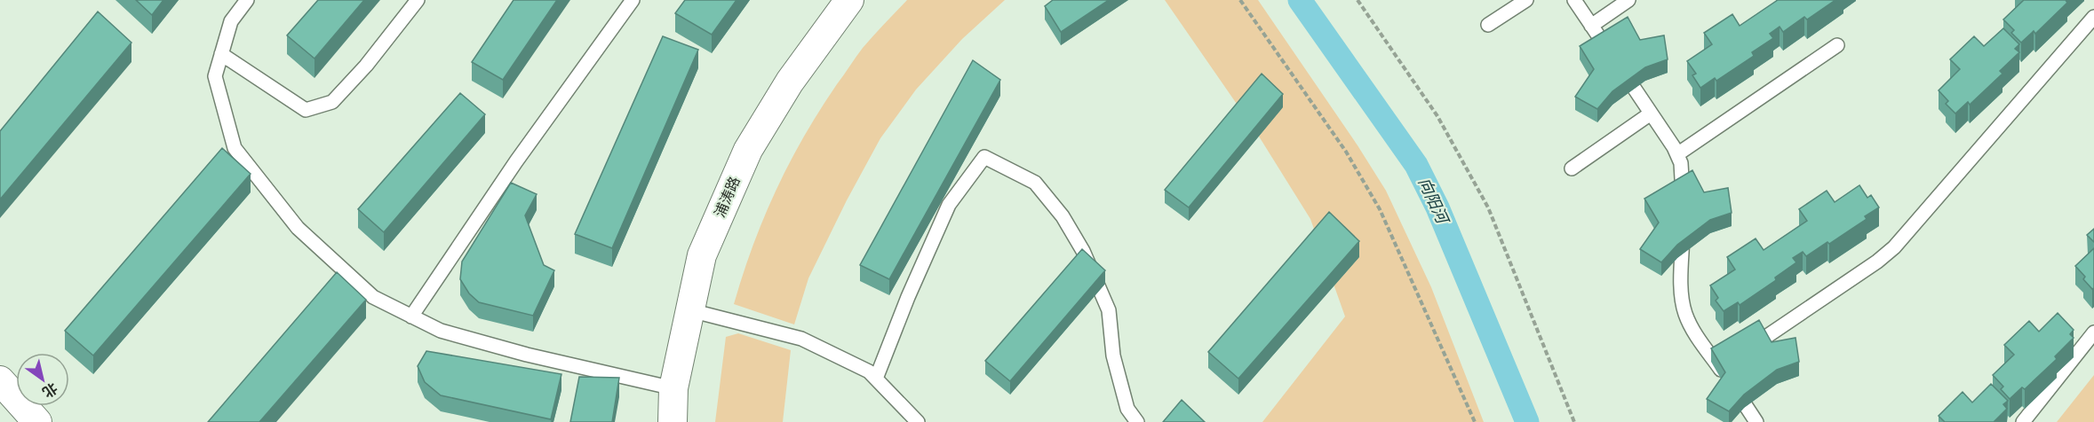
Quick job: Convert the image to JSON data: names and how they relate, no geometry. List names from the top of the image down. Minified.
{"streets":{"street":["浦涛路"]},"water":["向阳河"],"north":"bottom right"}
